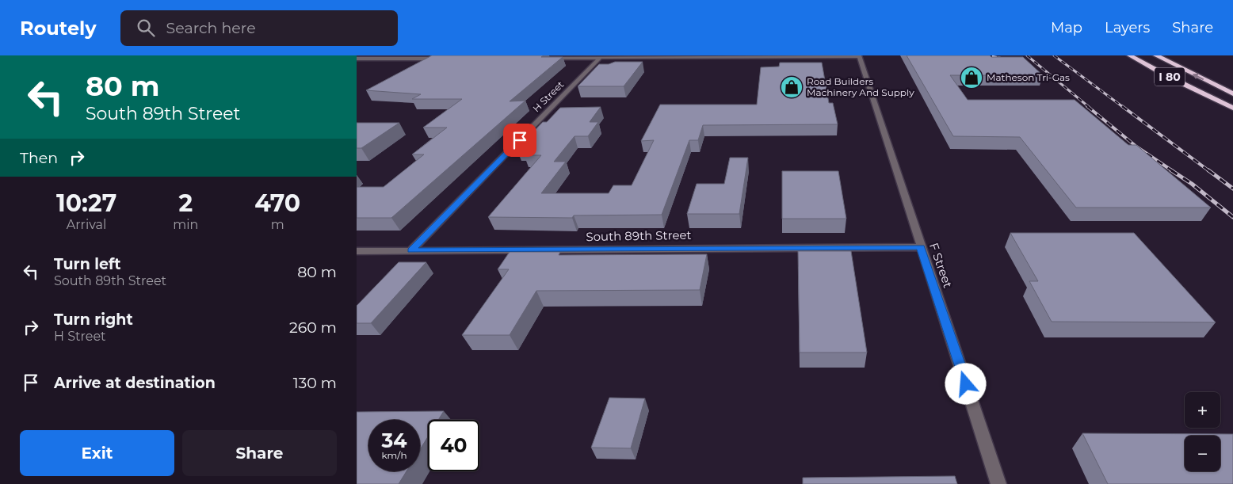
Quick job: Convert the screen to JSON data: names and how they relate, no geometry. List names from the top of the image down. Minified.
{"streets":{"highway":["I 80"],"street":["H Street","South 89th Street","F Street"]},"crossings":[["H Street","South 89th Street"],["South 89th Street","F Street"]],"places":{"shop":["Matheson Tri-Gas","Road Builders Machinery And Supply"]},"page":{"header":"Routely","search":"Search here","nav":["Map","Layers","Share"],"turn":["80 m","South 89th Street"],"then":"Then","eta":["10:27","Arrival","2","min","470","m"],"list":[{"name":"Turn left","note":"South 89th Street","value":"80 m"},{"name":"Turn right","note":"H Street","value":"260 m"},{"name":"Arrive at destination","value":"130 m"}],"map_buttons":["+","−"],"speed":"34 km/h","limit":"40","buttons":["Exit","Share"]}}
